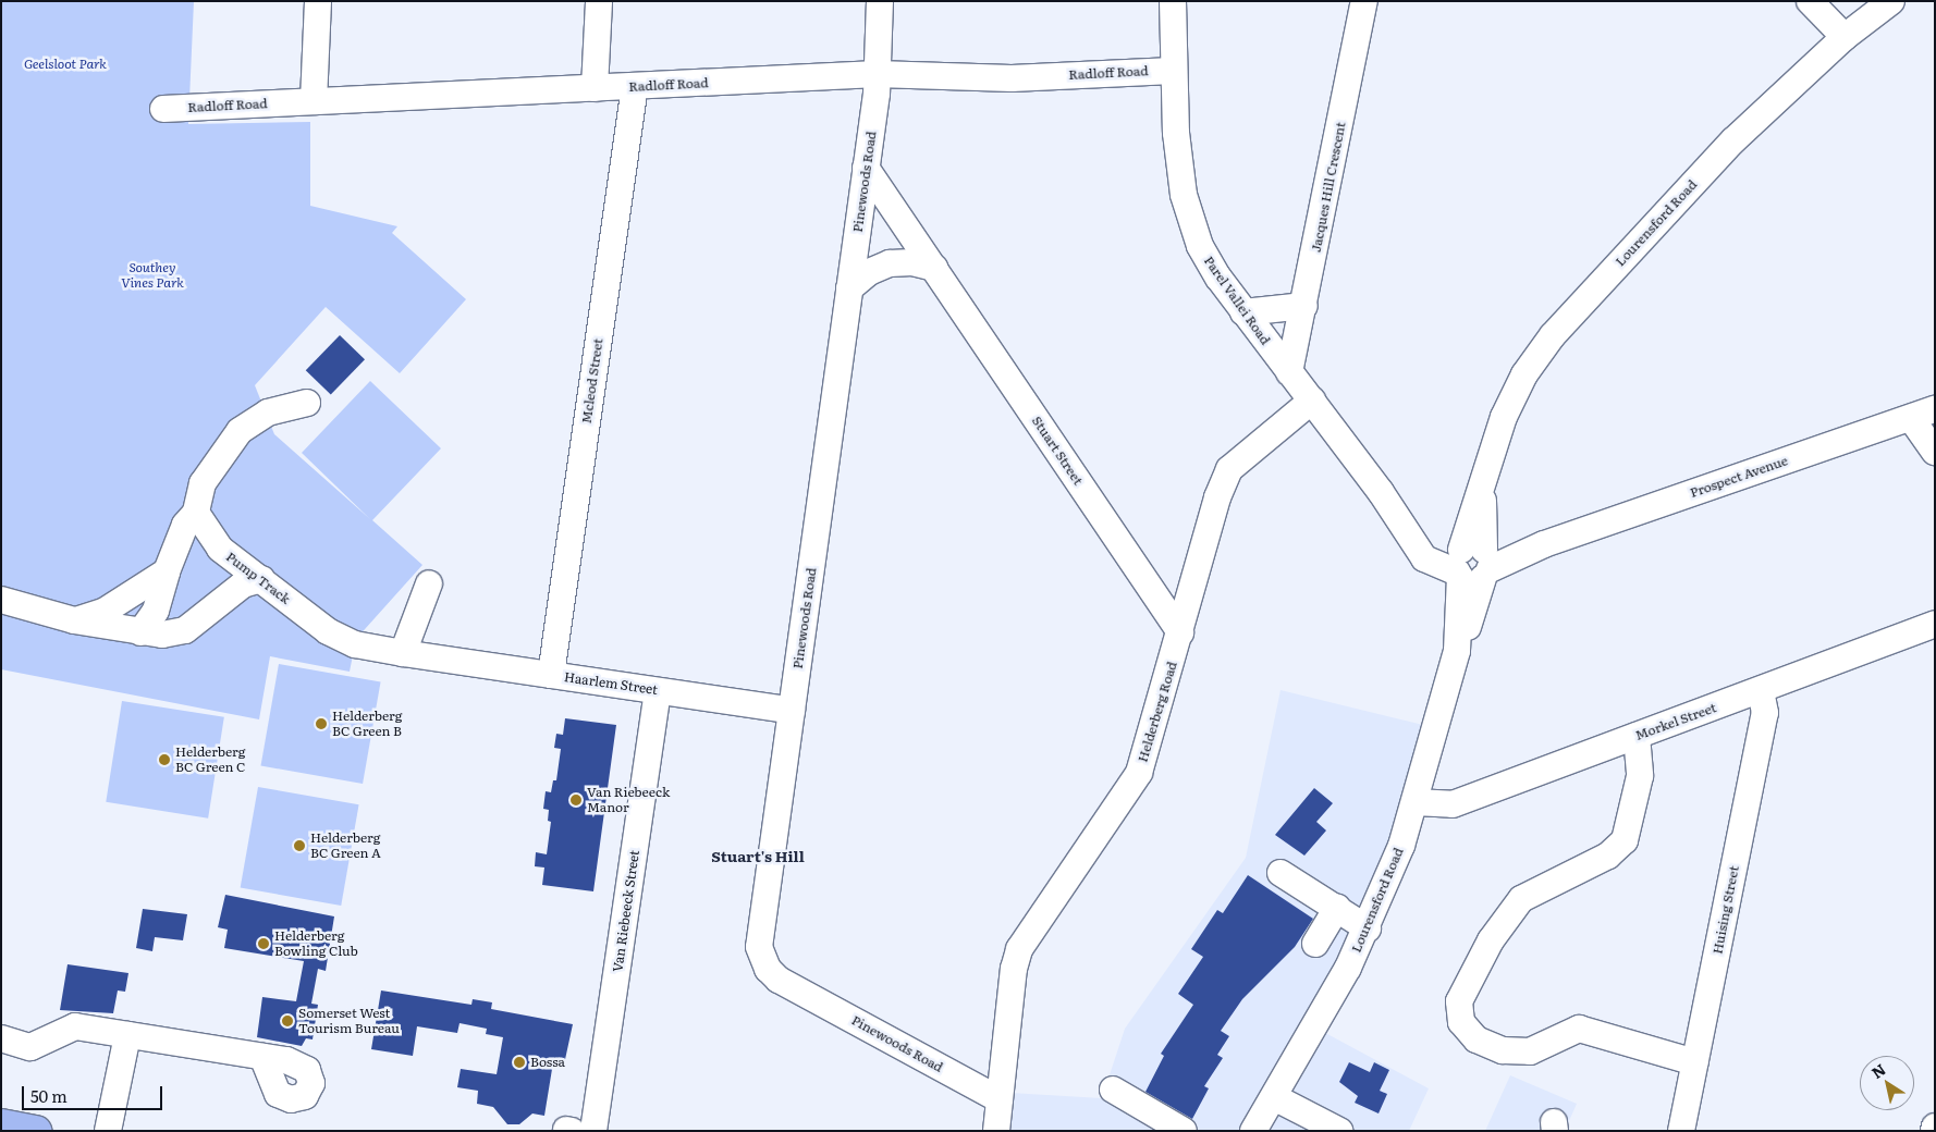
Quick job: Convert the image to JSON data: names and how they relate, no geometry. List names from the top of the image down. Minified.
{"streets":{"street":["Radloff Road","Pinewoods Road","Jacques Hill Crescent","Lourensford Road","Parel Vallei Road","Mcleod Street","Stuart Street","Prospect Avenue","Pump Track","Haarlem Street","Helderberg Road","Morkel Street","Huising Street","Van Riebeeck Street"]},"crossings":[["Radloff Road","Pinewoods Road"],["Radloff Road","Parel Vallei Road"],["Radloff Road","Mcleod Street"],["Pinewoods Road","Stuart Street"],["Pinewoods Road","Haarlem Street"],["Pinewoods Road","Helderberg Road"],["Jacques Hill Crescent","Parel Vallei Road"],["Lourensford Road","Parel Vallei Road"],["Lourensford Road","Prospect Avenue"],["Lourensford Road","Morkel Street"],["Parel Vallei Road","Prospect Avenue"],["Parel Vallei Road","Helderberg Road"],["Mcleod Street","Haarlem Street"],["Stuart Street","Helderberg Road"],["Pump Track","Haarlem Street"],["Haarlem Street","Van Riebeeck Street"],["Morkel Street","Huising Street"]],"districts":["Stuart's Hill"],"parks":["Geelsloot Park","Southey Vines Park"],"places":["Helderberg BC Green B","Helderberg BC Green C","Van Riebeeck Manor","Helderberg BC Green A","Helderberg Bowling Club","Somerset West Tourism Bureau","Bossa"],"scale_bar":"50 m","north":"top left"}
